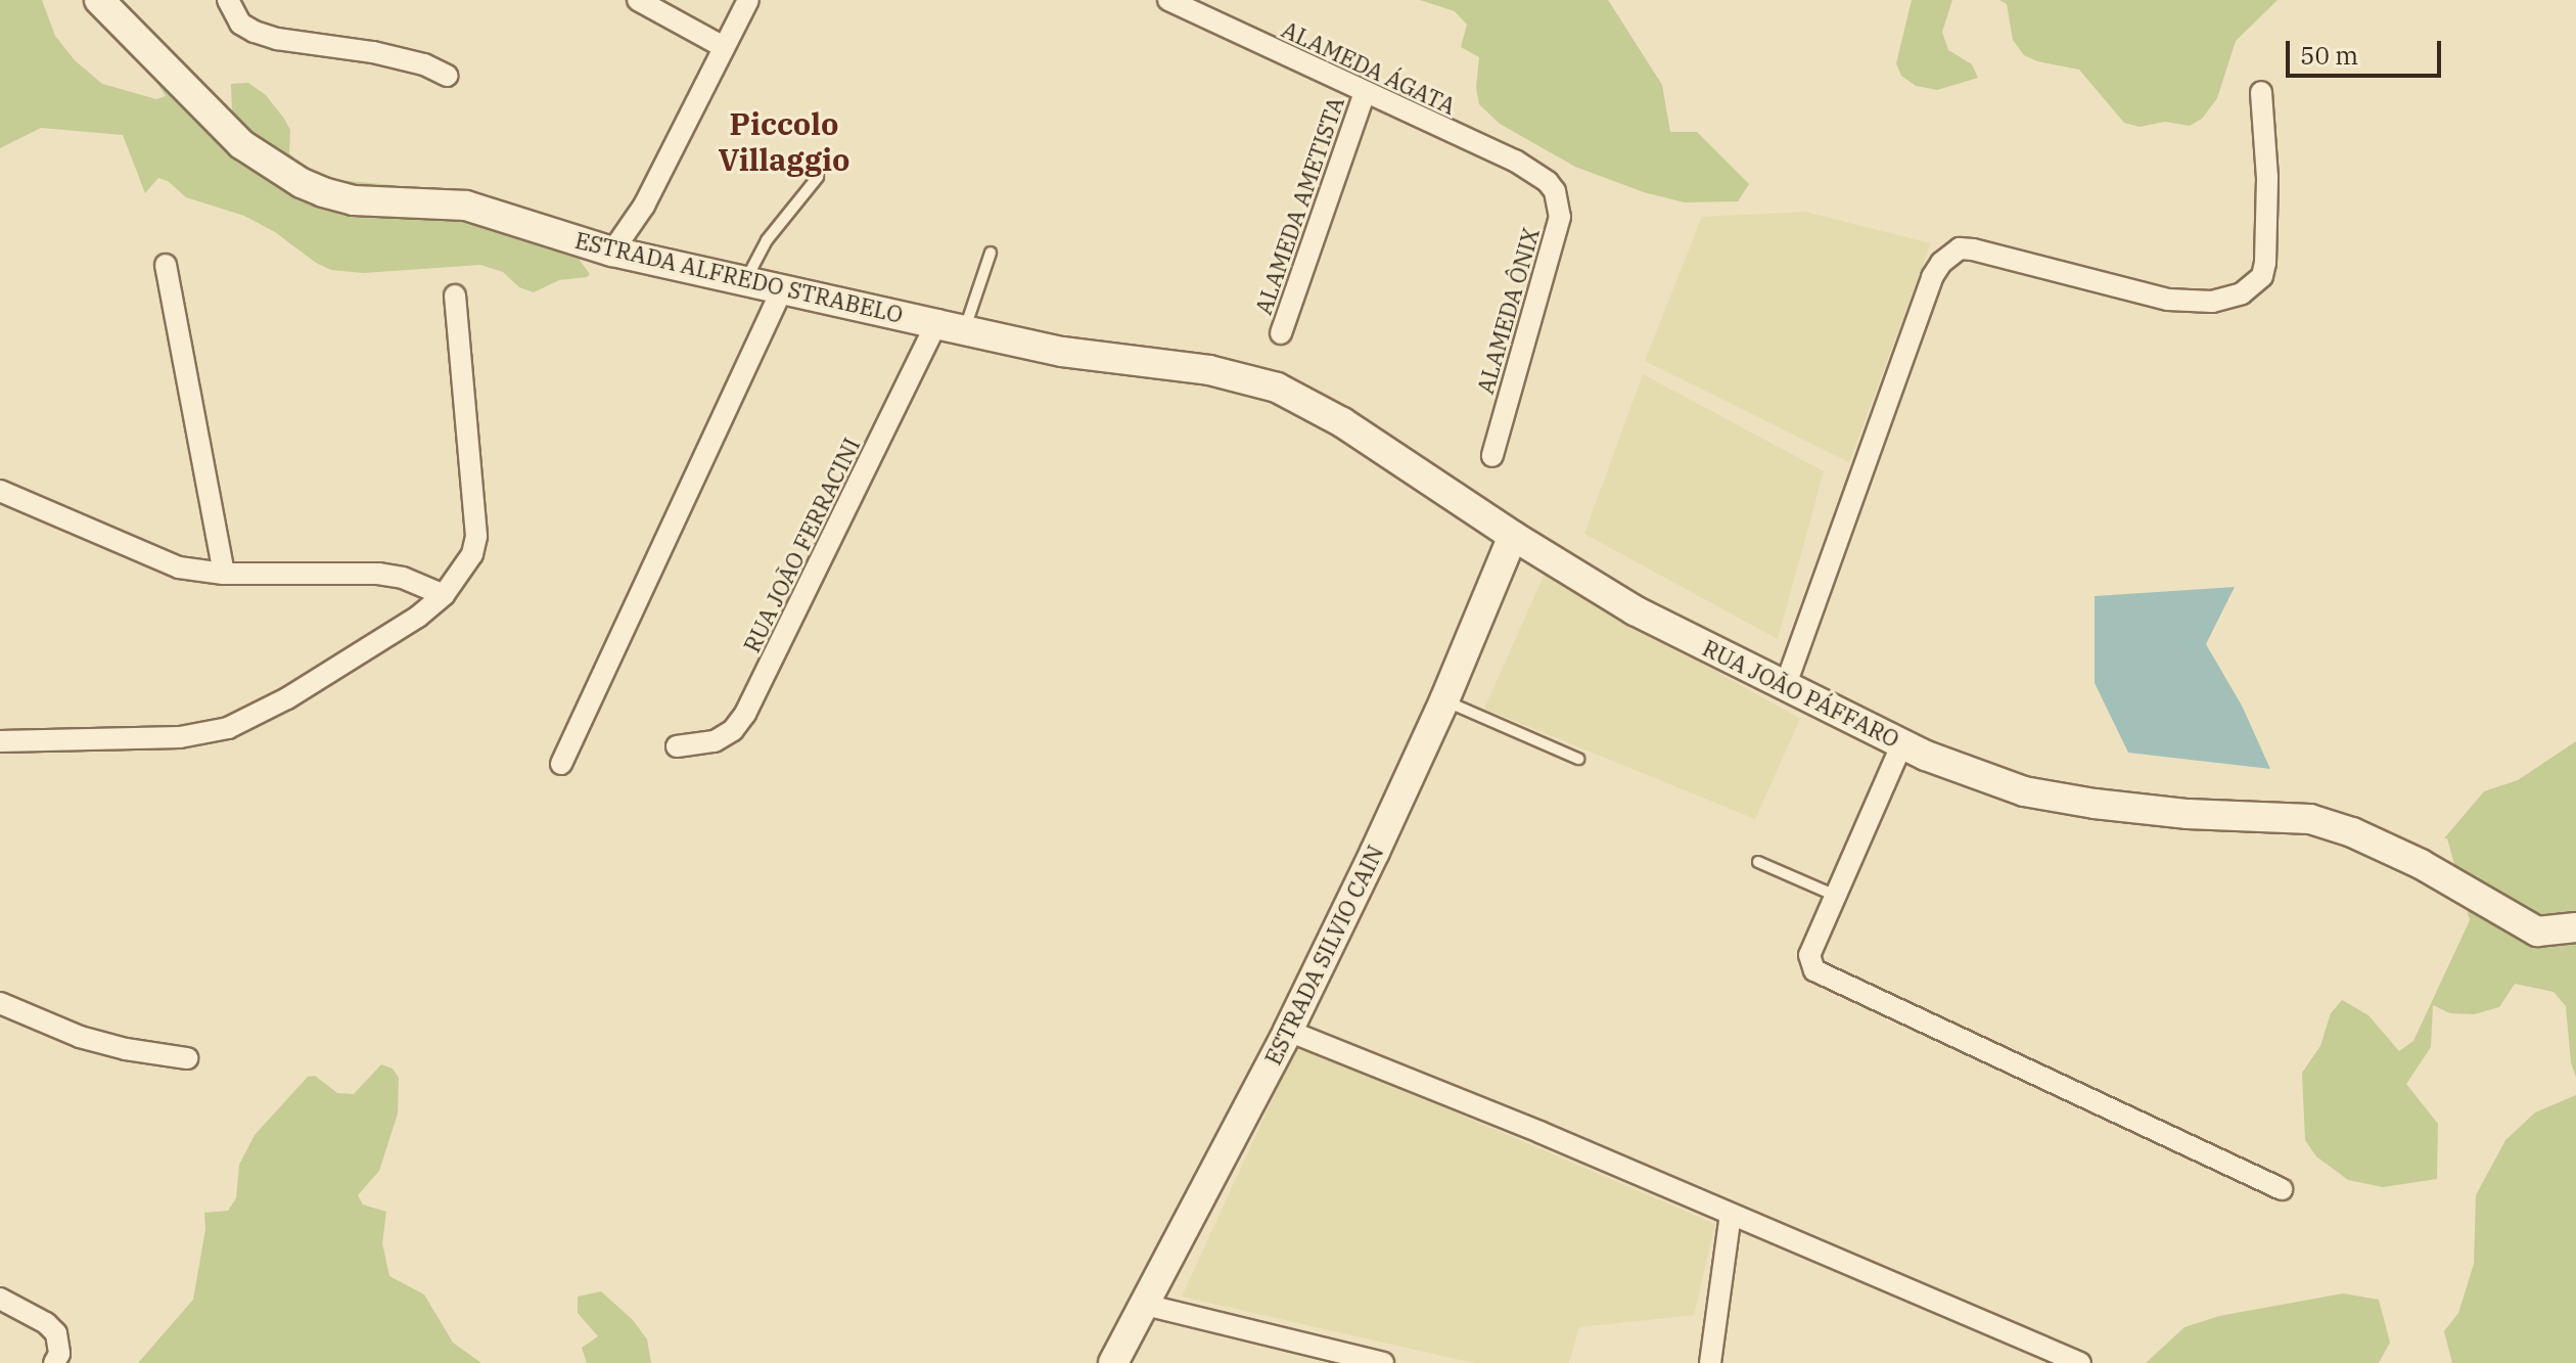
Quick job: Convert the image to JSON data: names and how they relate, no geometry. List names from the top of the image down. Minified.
{"streets":{"street":["ALAMEDA ÁGATA","ALAMEDA AMETISTA","ESTRADA ALFREDO STRABELO","ALAMEDA ÔNIX","RUA JOÃO FERRACINI","RUA JOÃO PÁFFARO","ESTRADA SILVIO CAIN"]},"crossings":[["ALAMEDA ÁGATA","ALAMEDA AMETISTA"],["ALAMEDA ÁGATA","ALAMEDA ÔNIX"],["ESTRADA ALFREDO STRABELO","RUA JOÃO FERRACINI"],["ESTRADA ALFREDO STRABELO","RUA JOÃO PÁFFARO"],["RUA JOÃO PÁFFARO","ESTRADA SILVIO CAIN"]],"districts":["Piccolo Villaggio"],"scale_bar":"50 m"}
